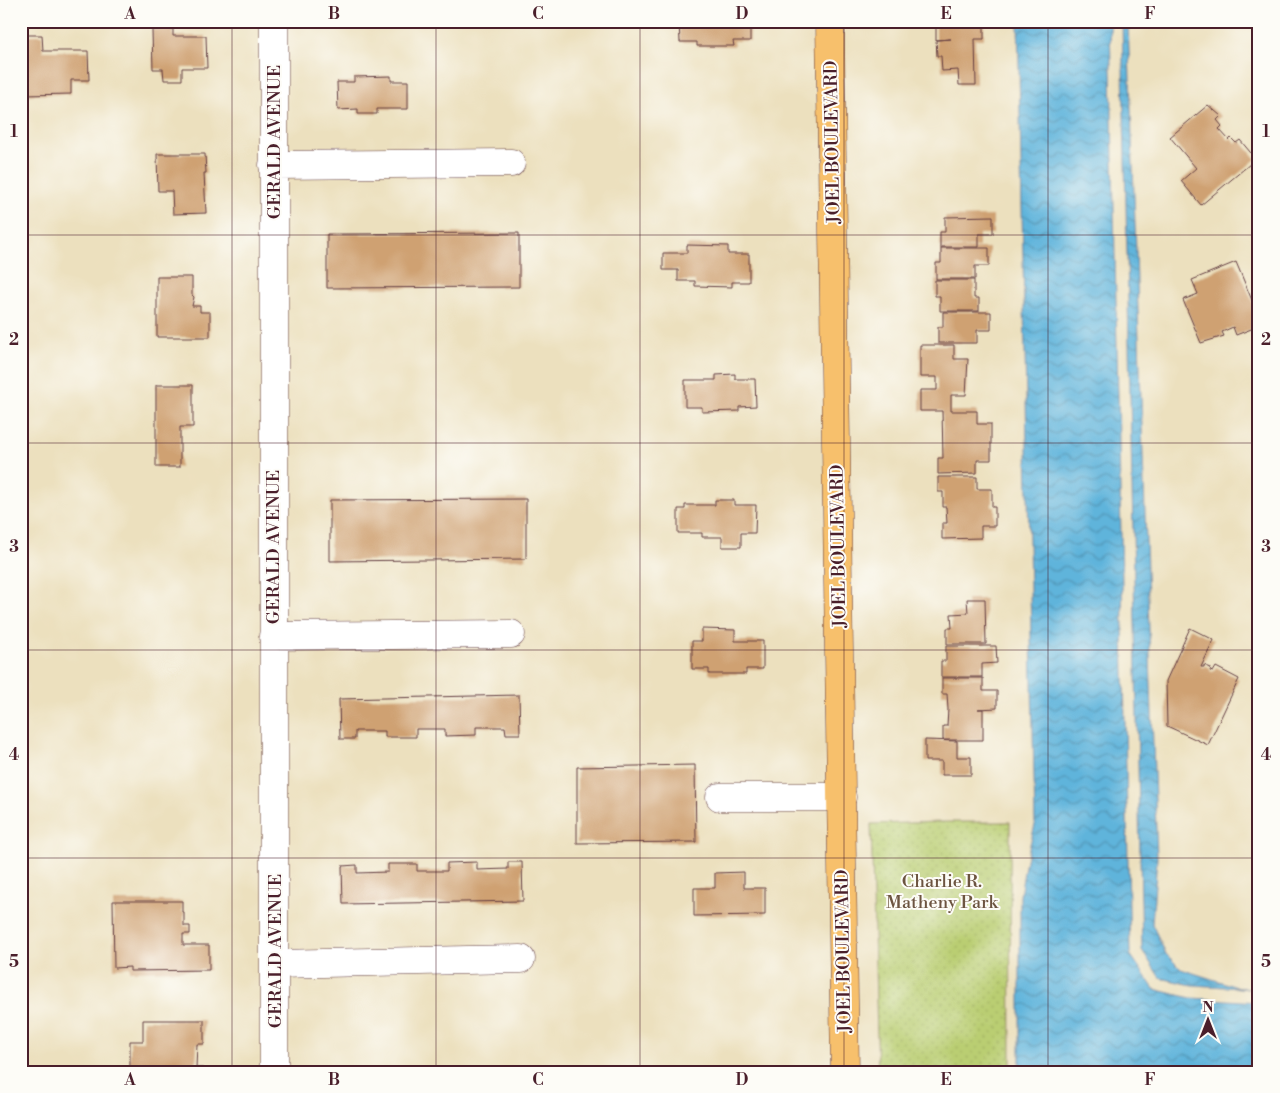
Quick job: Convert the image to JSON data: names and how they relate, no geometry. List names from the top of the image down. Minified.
{"streets":{"main road":["JOEL BOULEVARD"],"street":["GERALD AVENUE"]},"parks":["Charlie R. Matheny Park"],"north":"top","grid":{"columns":["A","B","C","D","E","F"],"rows":["1","2","3","4","5"]}}
